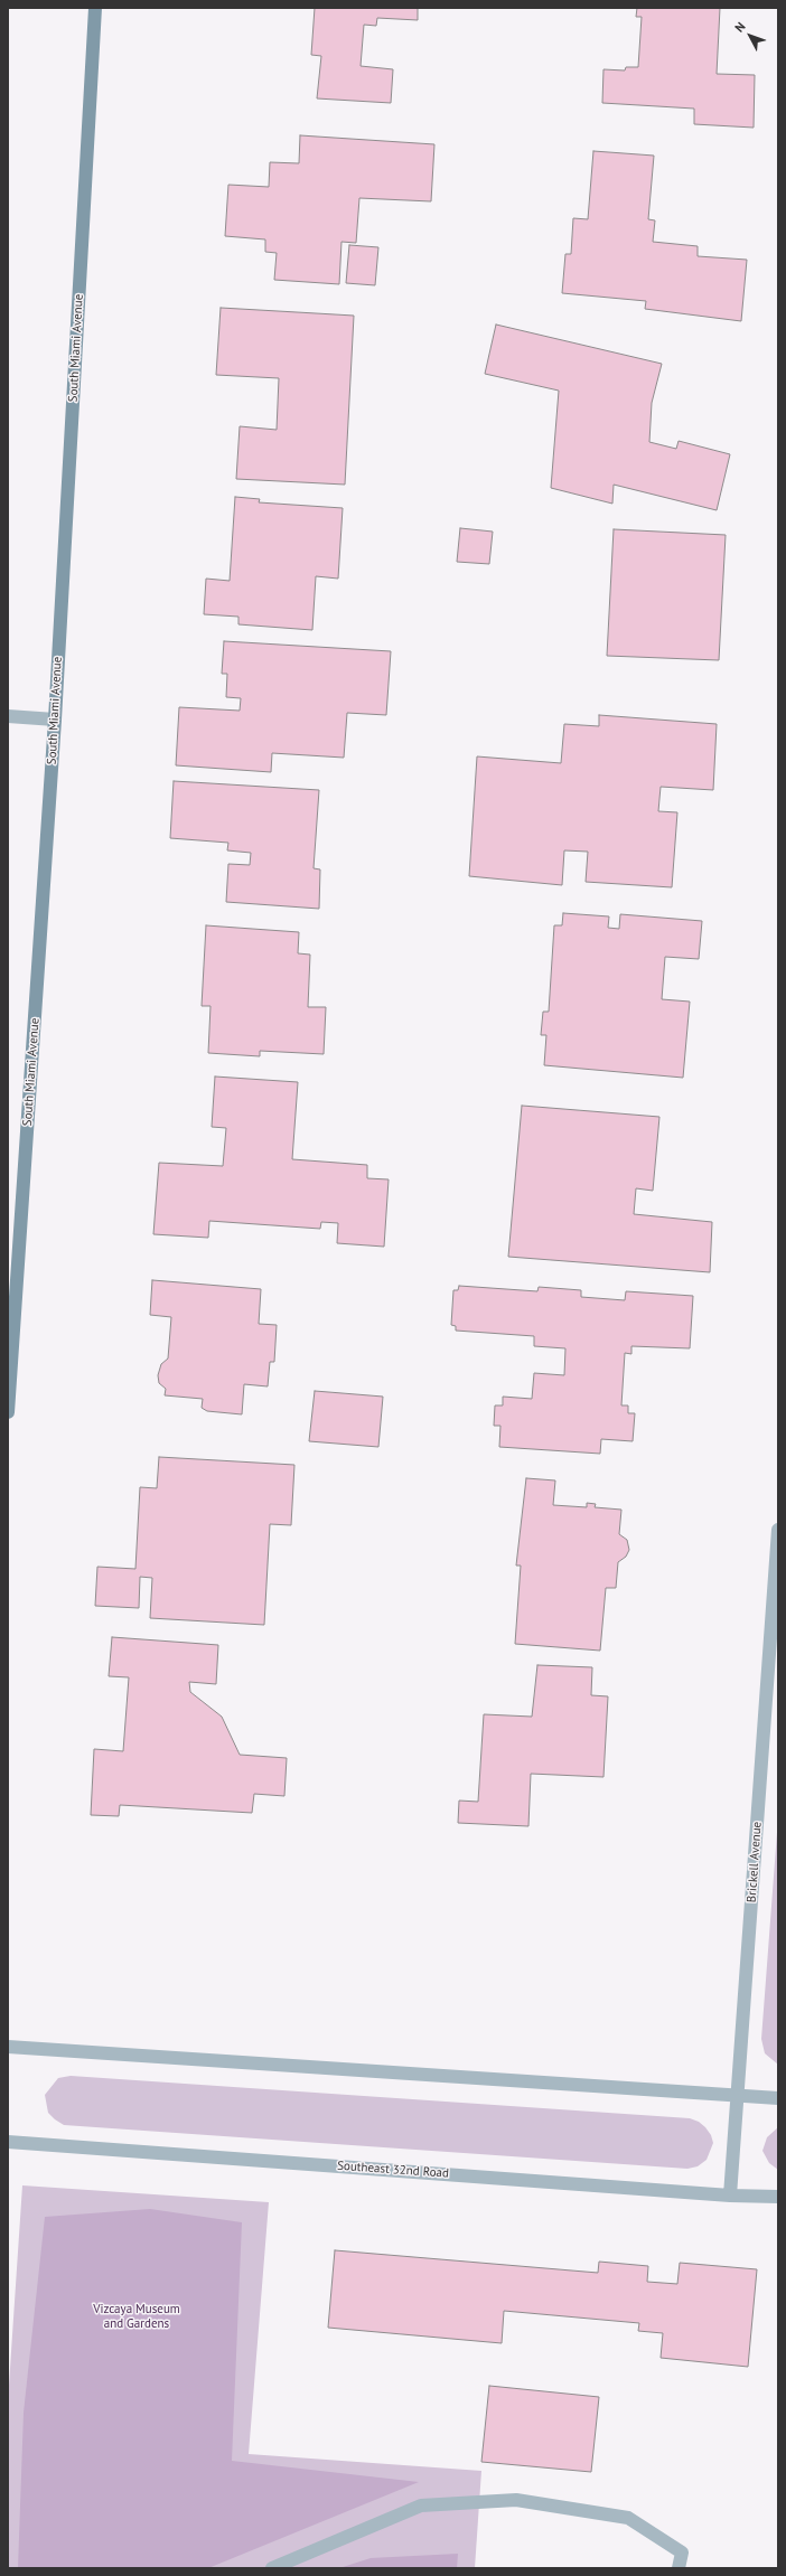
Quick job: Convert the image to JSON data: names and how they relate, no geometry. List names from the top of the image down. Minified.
{"streets":{"main road":["South Miami Avenue"],"street":["Brickell Avenue","Southeast 32nd Road"]},"crossings":[["Brickell Avenue","Southeast 32nd Road"]],"parks":["Vizcaya Museum and Gardens"],"north":"top left"}
